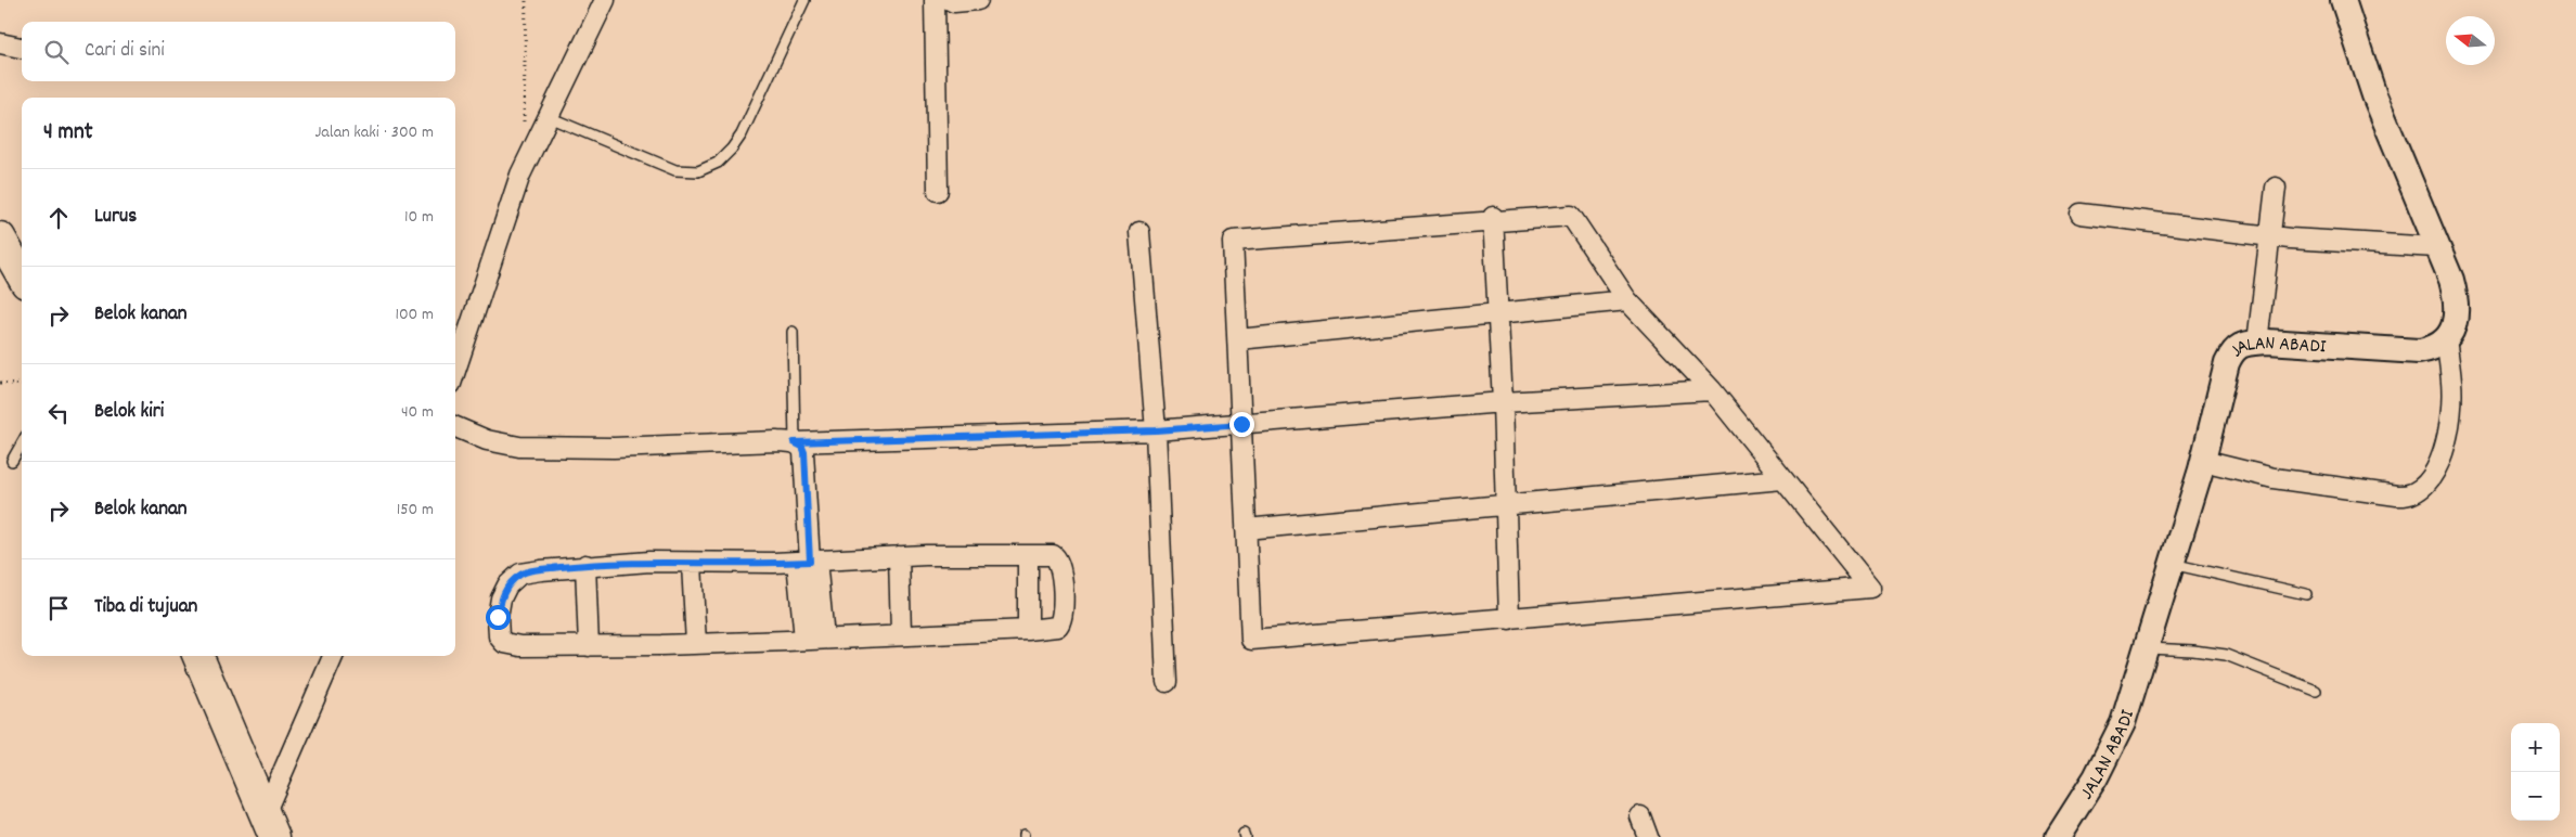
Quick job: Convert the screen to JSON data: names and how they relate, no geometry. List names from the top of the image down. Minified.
{"streets":{"street":["JALAN ABADI"]},"north":"left","page":{"search":"Cari di sini","heading":["4 mnt","Jalan kaki · 300 m"],"list":[["Lurus","10 m"],["Belok kanan","100 m"],["Belok kiri","40 m"],["Belok kanan","150 m"],"Tiba di tujuan"],"map_buttons":["+","−"]}}
